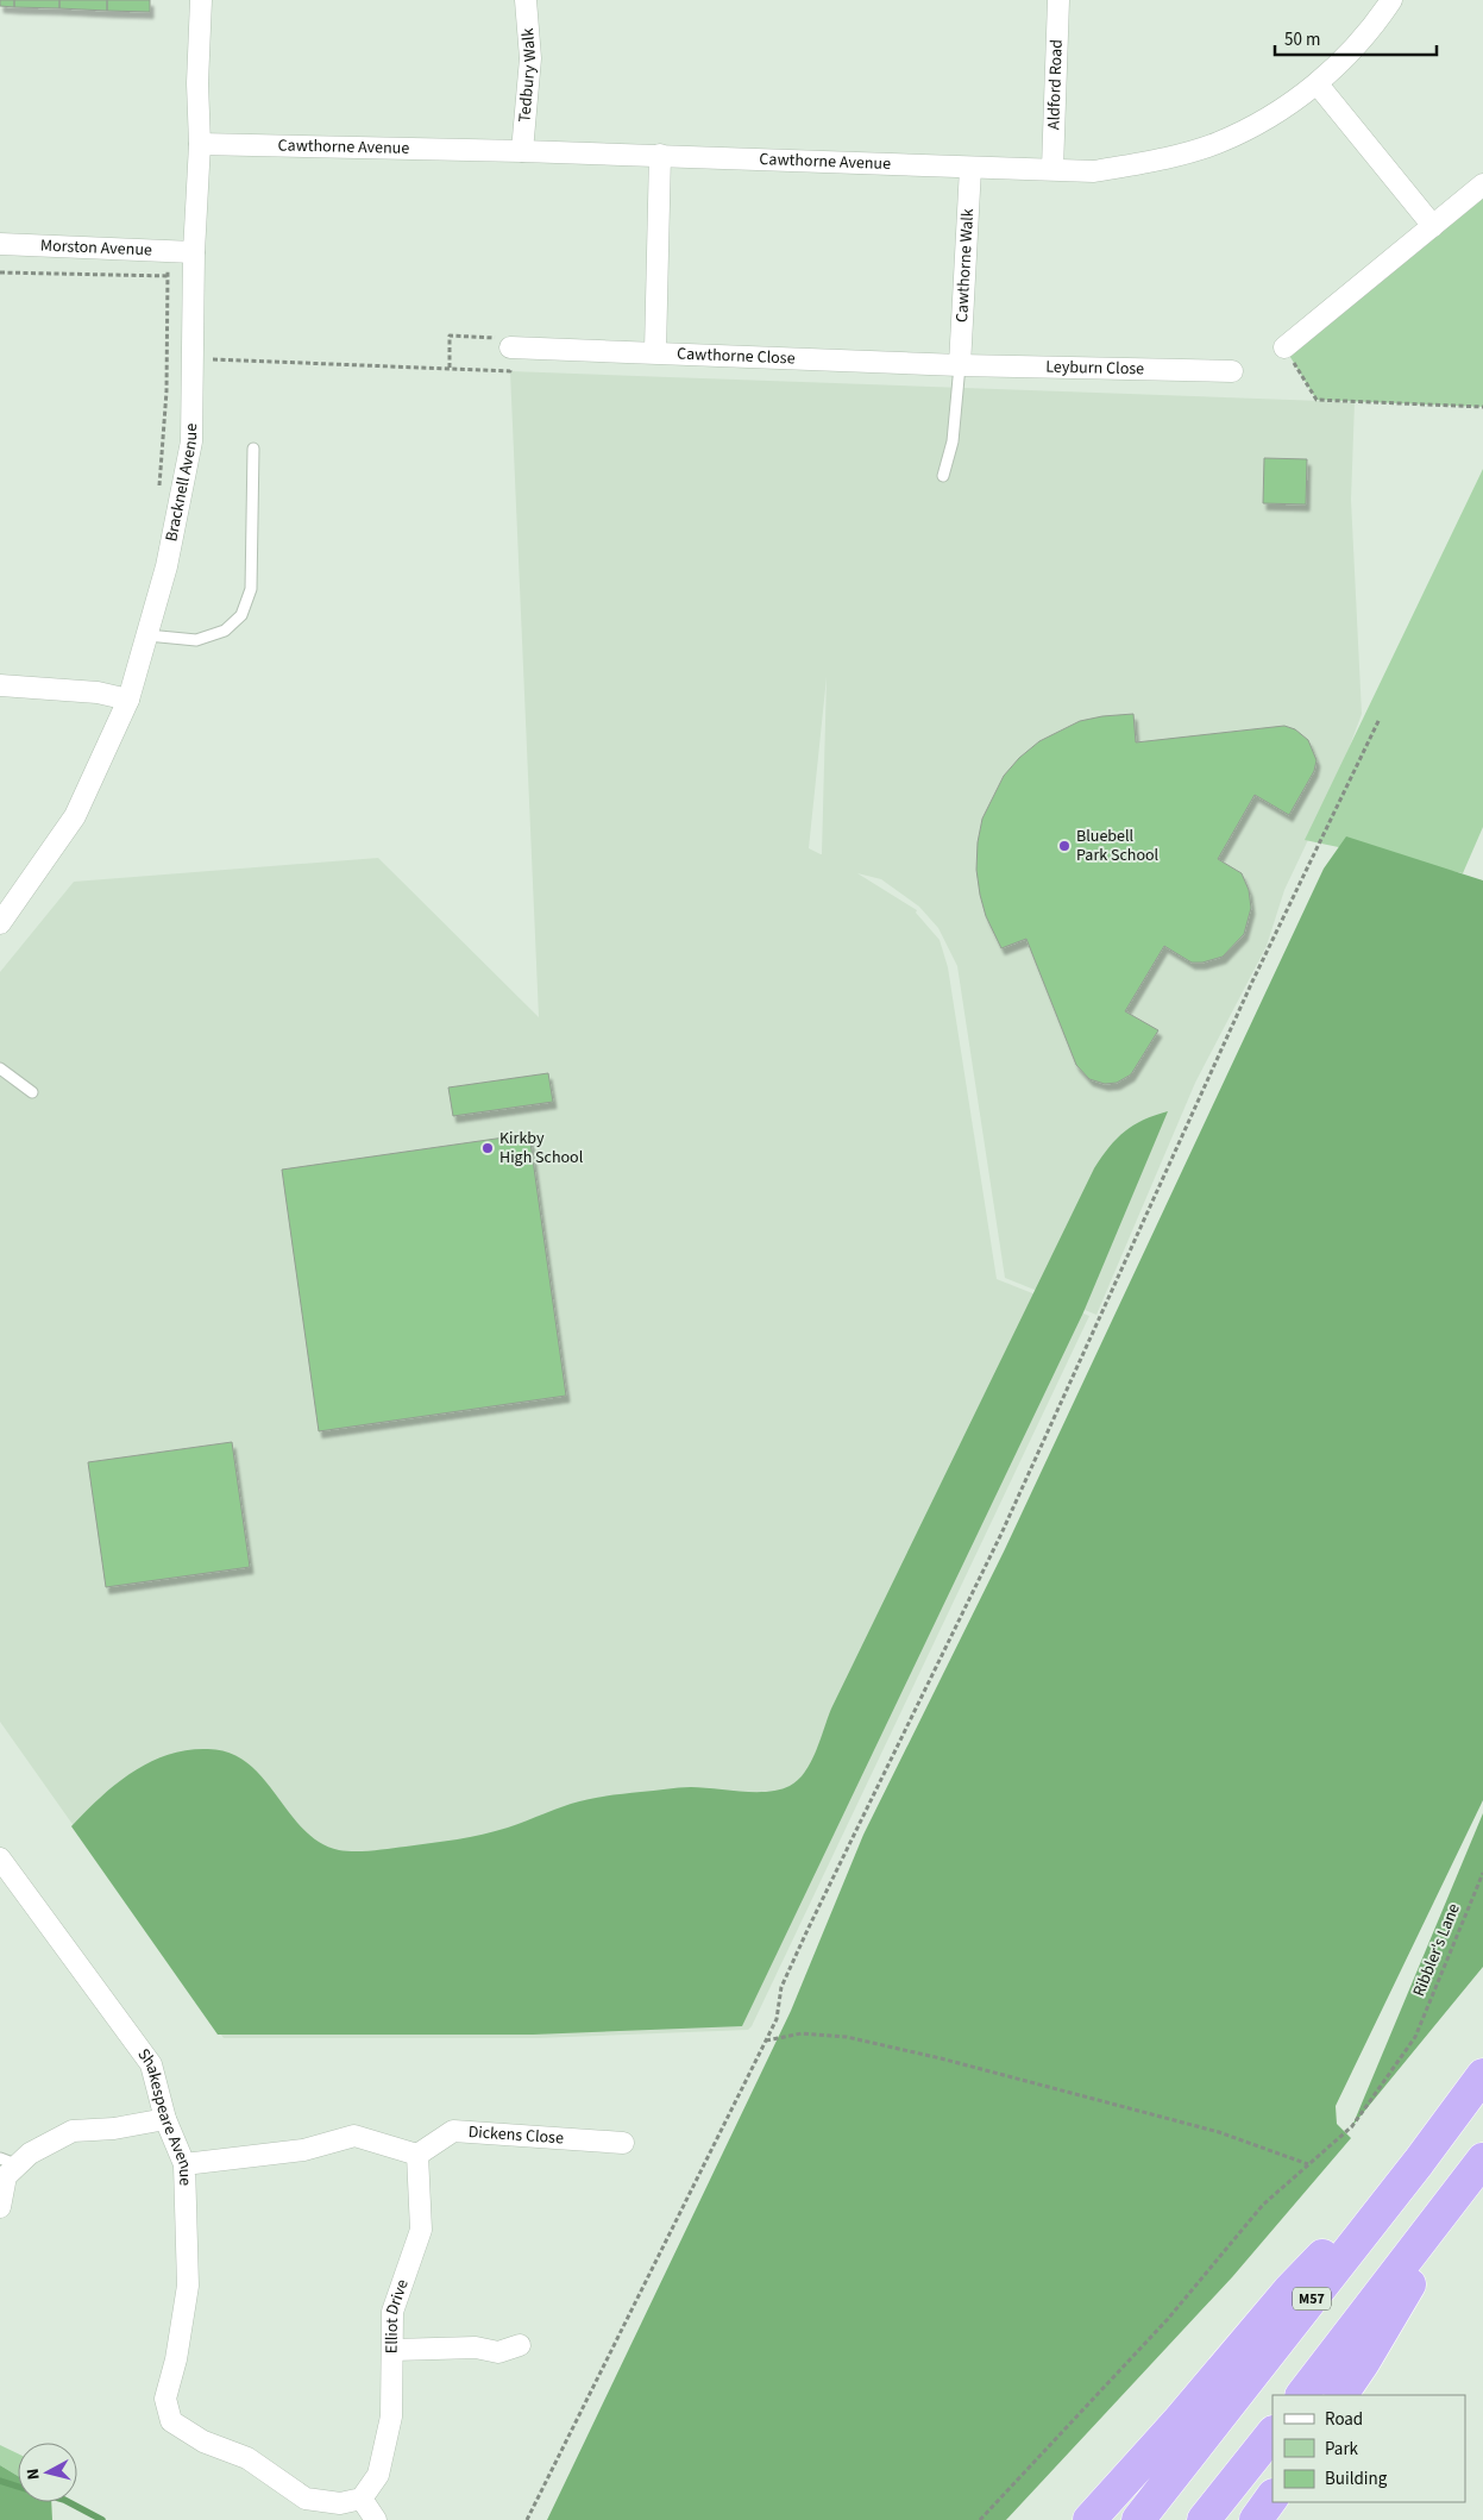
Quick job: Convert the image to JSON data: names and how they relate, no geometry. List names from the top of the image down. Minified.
{"streets":{"highway":["M57"],"street":["Tedbury Walk","Aldford Road","Cawthorne Avenue","Morston Avenue","Cawthorne Walk","Cawthorne Close","Leyburn Close","Bracknell Avenue","Shakespeare Avenue","Dickens Close","Elliot Drive"],"path":["Ribbler's Lane"]},"crossings":[["Tedbury Walk","Cawthorne Avenue"],["Aldford Road","Cawthorne Avenue"],["Cawthorne Avenue","Cawthorne Walk"],["Cawthorne Avenue","Bracknell Avenue"],["Morston Avenue","Bracknell Avenue"],["Cawthorne Walk","Cawthorne Close"],["Cawthorne Walk","Leyburn Close"],["Cawthorne Close","Leyburn Close"],["Shakespeare Avenue","Elliot Drive"],["Dickens Close","Elliot Drive"]],"places":["Bluebell Park School","Kirkby High School"],"legend":["Road","Park","Building"],"scale_bar":"50 m","north":"left"}
